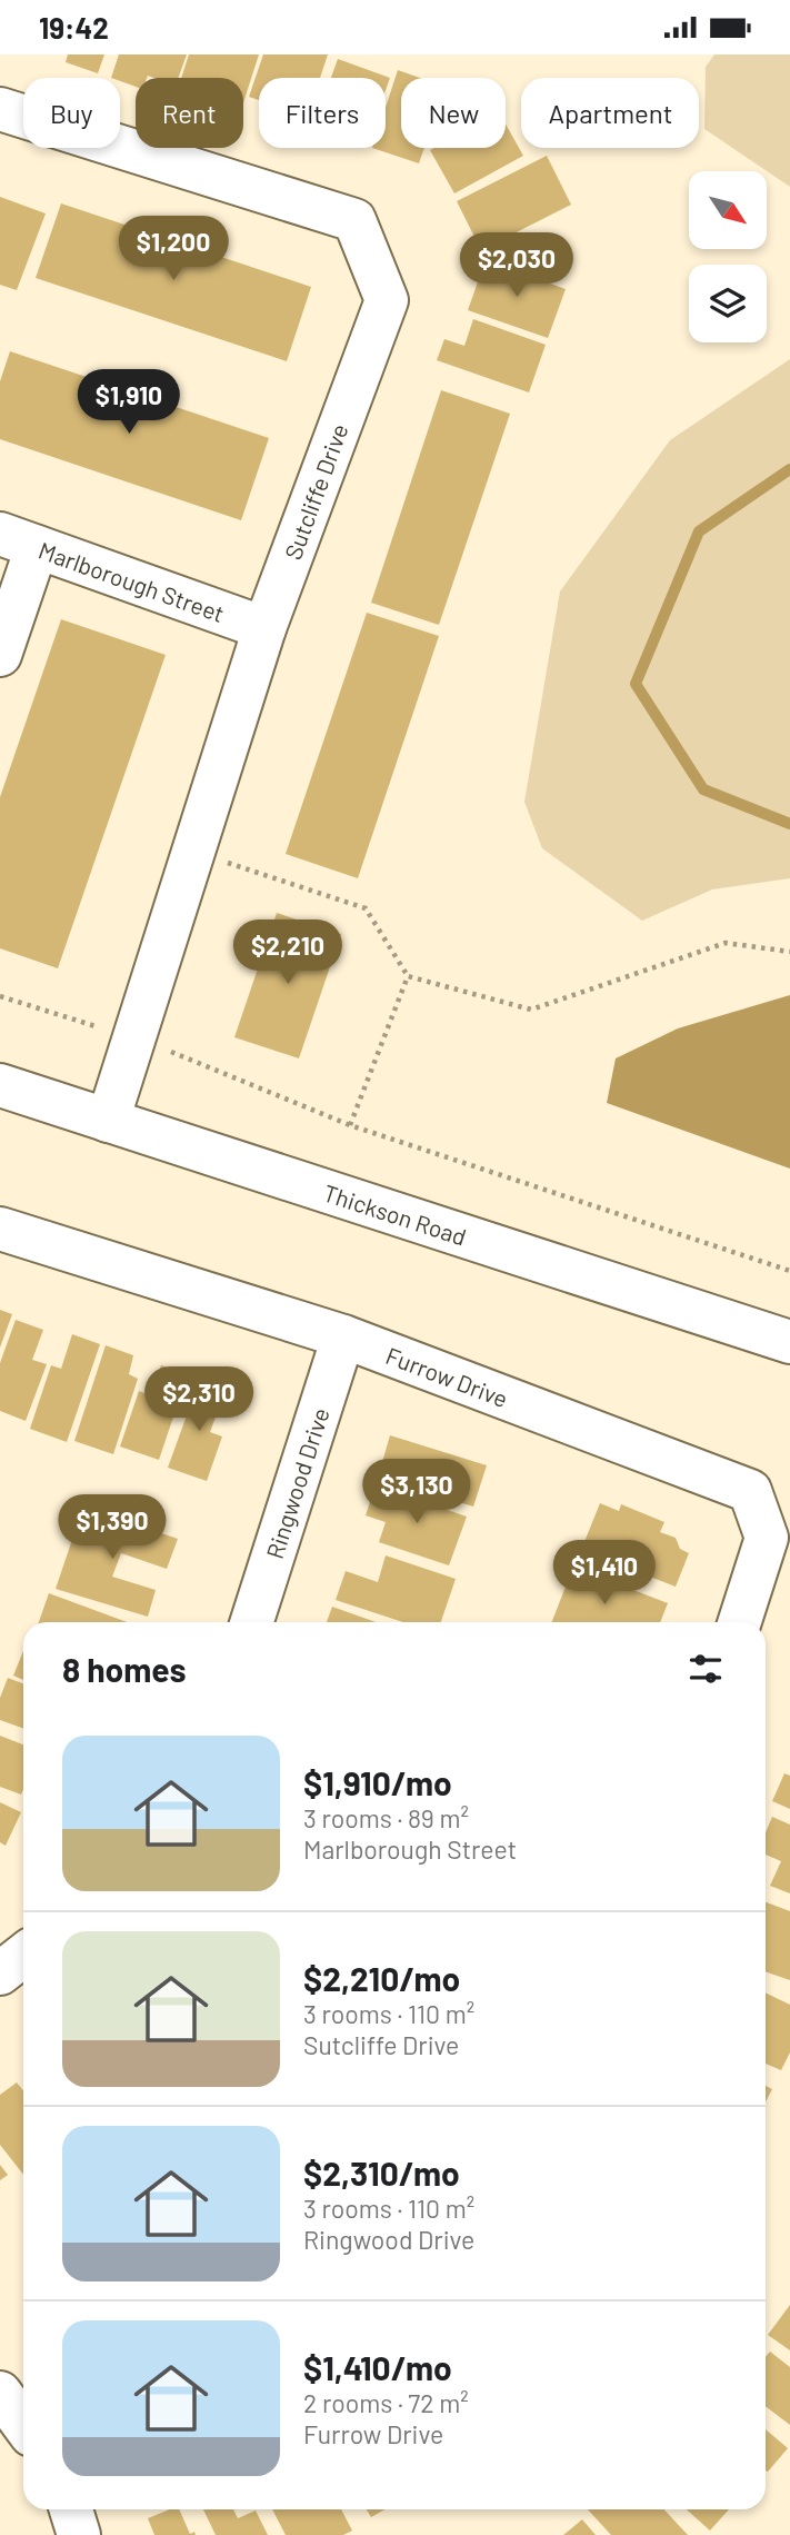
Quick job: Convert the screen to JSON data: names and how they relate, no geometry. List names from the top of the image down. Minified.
{"streets":{"street":["Sutcliffe Drive","Marlborough Street","Thickson Road","Furrow Drive","Ringwood Drive"]},"crossings":[["Sutcliffe Drive","Marlborough Street"],["Sutcliffe Drive","Thickson Road"],["Furrow Drive","Ringwood Drive"]],"north":"bottom right","page":{"status":"19:42","chip":["Buy","Rent","Filters","New","Apartment"],"price":["$1,200","$2,030","$1,910","$2,210","$2,310","$3,130","$1,390","$1,410"],"heading":"8 homes","list":[{"name":"$1,910/mo","note":"3 rooms · 89 m² · Marlborough Street"},{"name":"$2,210/mo","note":"3 rooms · 110 m² · Sutcliffe Drive"},{"name":"$2,310/mo","note":"3 rooms · 110 m² · Ringwood Drive"},{"name":"$1,410/mo","note":"2 rooms · 72 m² · Furrow Drive"}]}}
